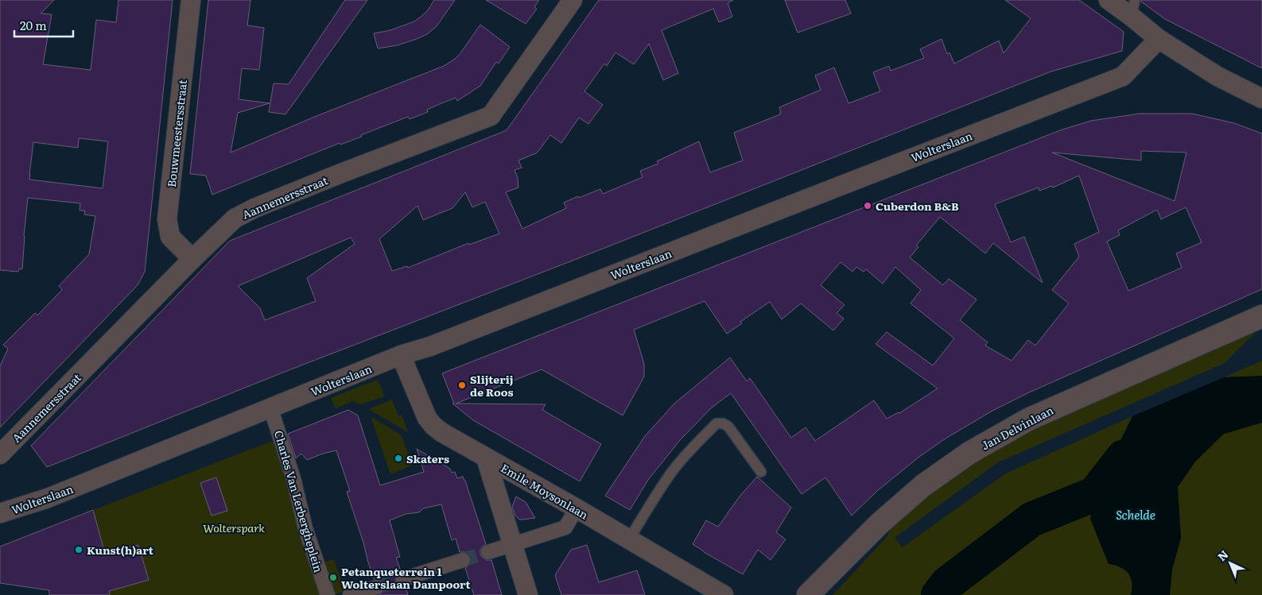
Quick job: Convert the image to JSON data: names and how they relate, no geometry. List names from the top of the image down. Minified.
{"streets":{"street":["Bouwmeestersstraat","Wolterslaan","Aannemersstraat","Jan Delvinlaan","Emile Moysonlaan","Charles Van Lerbergheplein"]},"crossings":[["Bouwmeestersstraat","Aannemersstraat"],["Wolterslaan","Emile Moysonlaan"],["Wolterslaan","Charles Van Lerbergheplein"]],"water":["Schelde"],"parks":["Wolterspark"],"places":["Cuberdon B&B","Slijterij de Roos","Skaters","Kunst(h)art","Petanqueterrein 1 Wolterslaan Dampoort"],"scale_bar":"20 m","north":"top left"}
